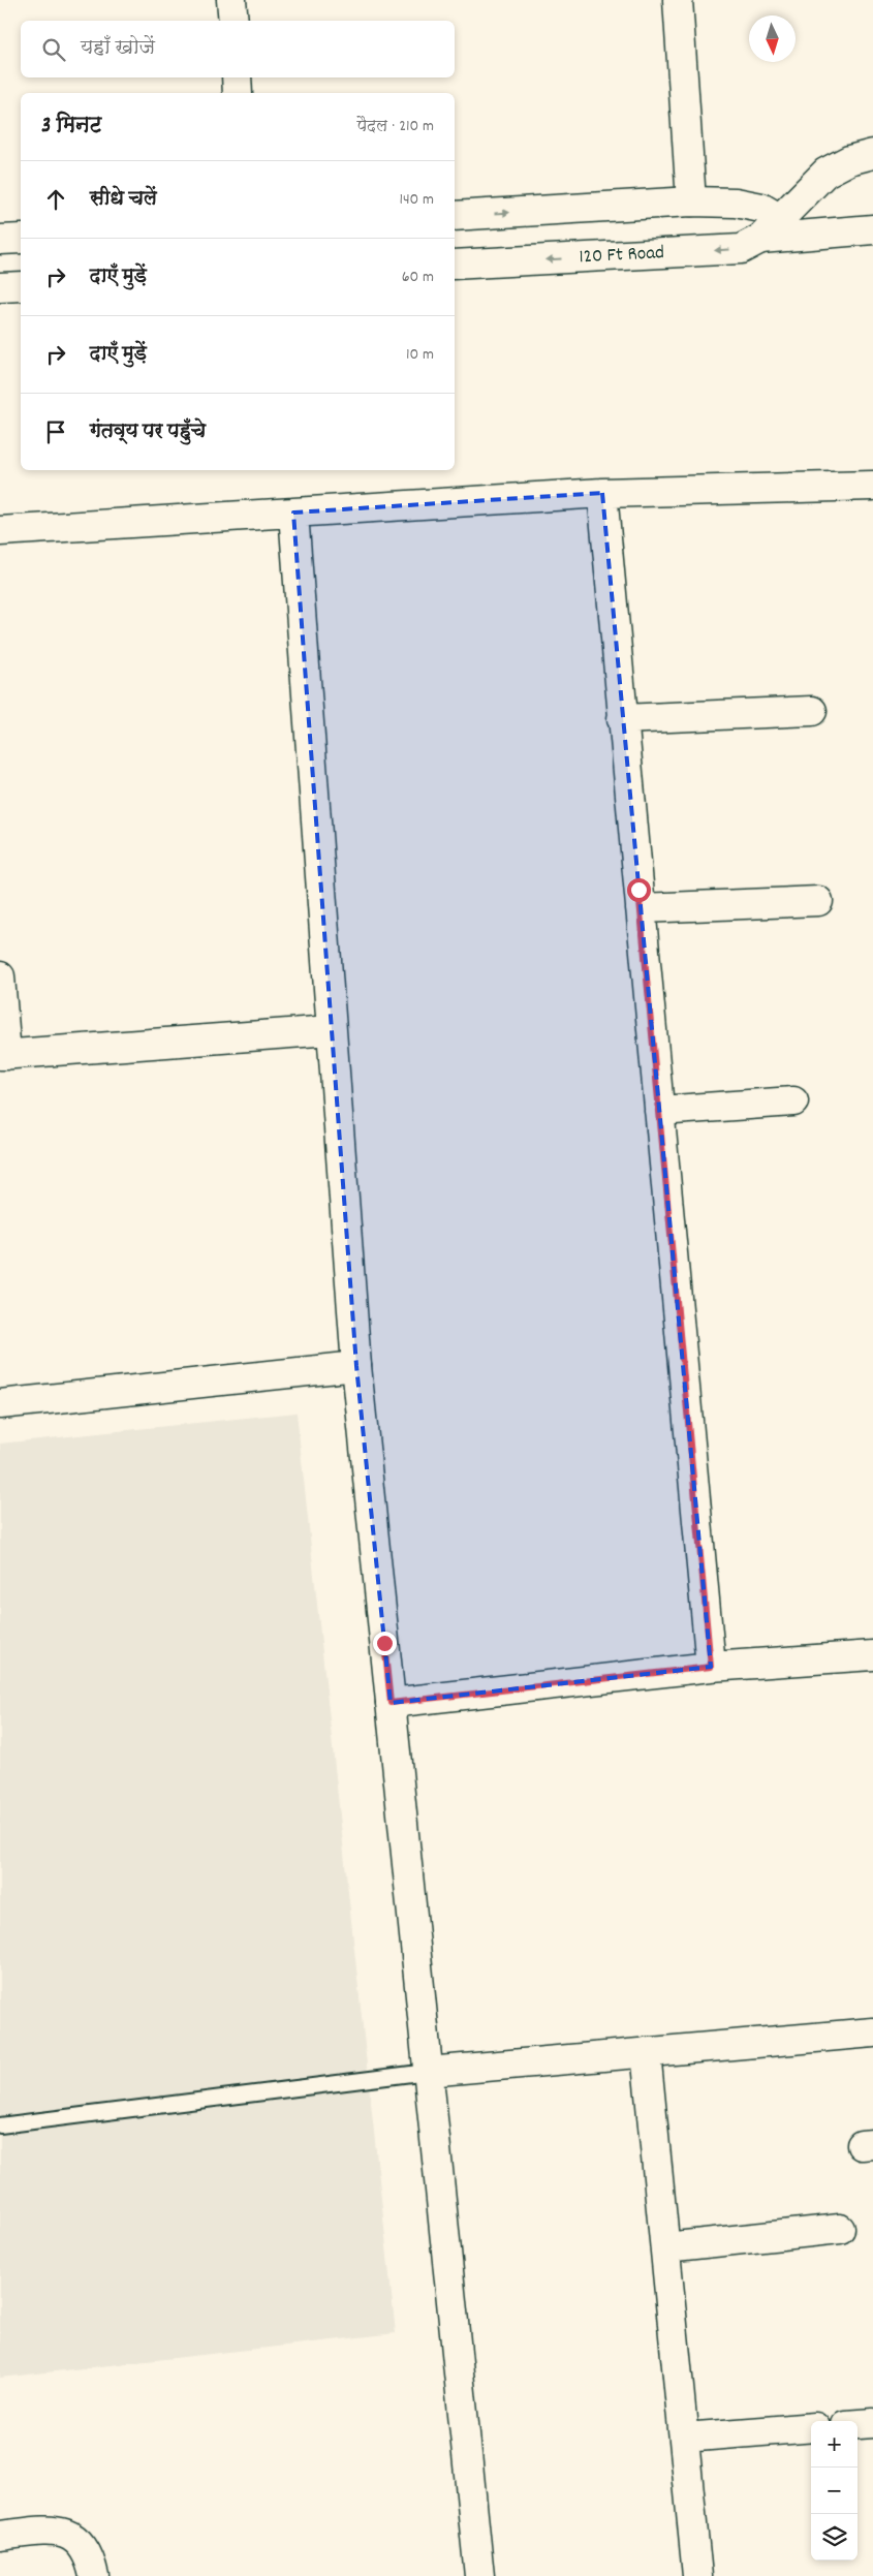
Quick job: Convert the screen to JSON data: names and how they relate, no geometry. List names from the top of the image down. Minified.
{"streets":{"street":["120 Ft Road"]},"north":"bottom","page":{"search":"यहाँ खोजें","heading":["3 मिनट","पैदल · 210 m"],"list":[["सीधे चलें","140 m"],["दाएँ मुड़ें","60 m"],["दाएँ मुड़ें","10 m"],"गंतव्य पर पहुँचे"],"map_buttons":["+","−"]}}
